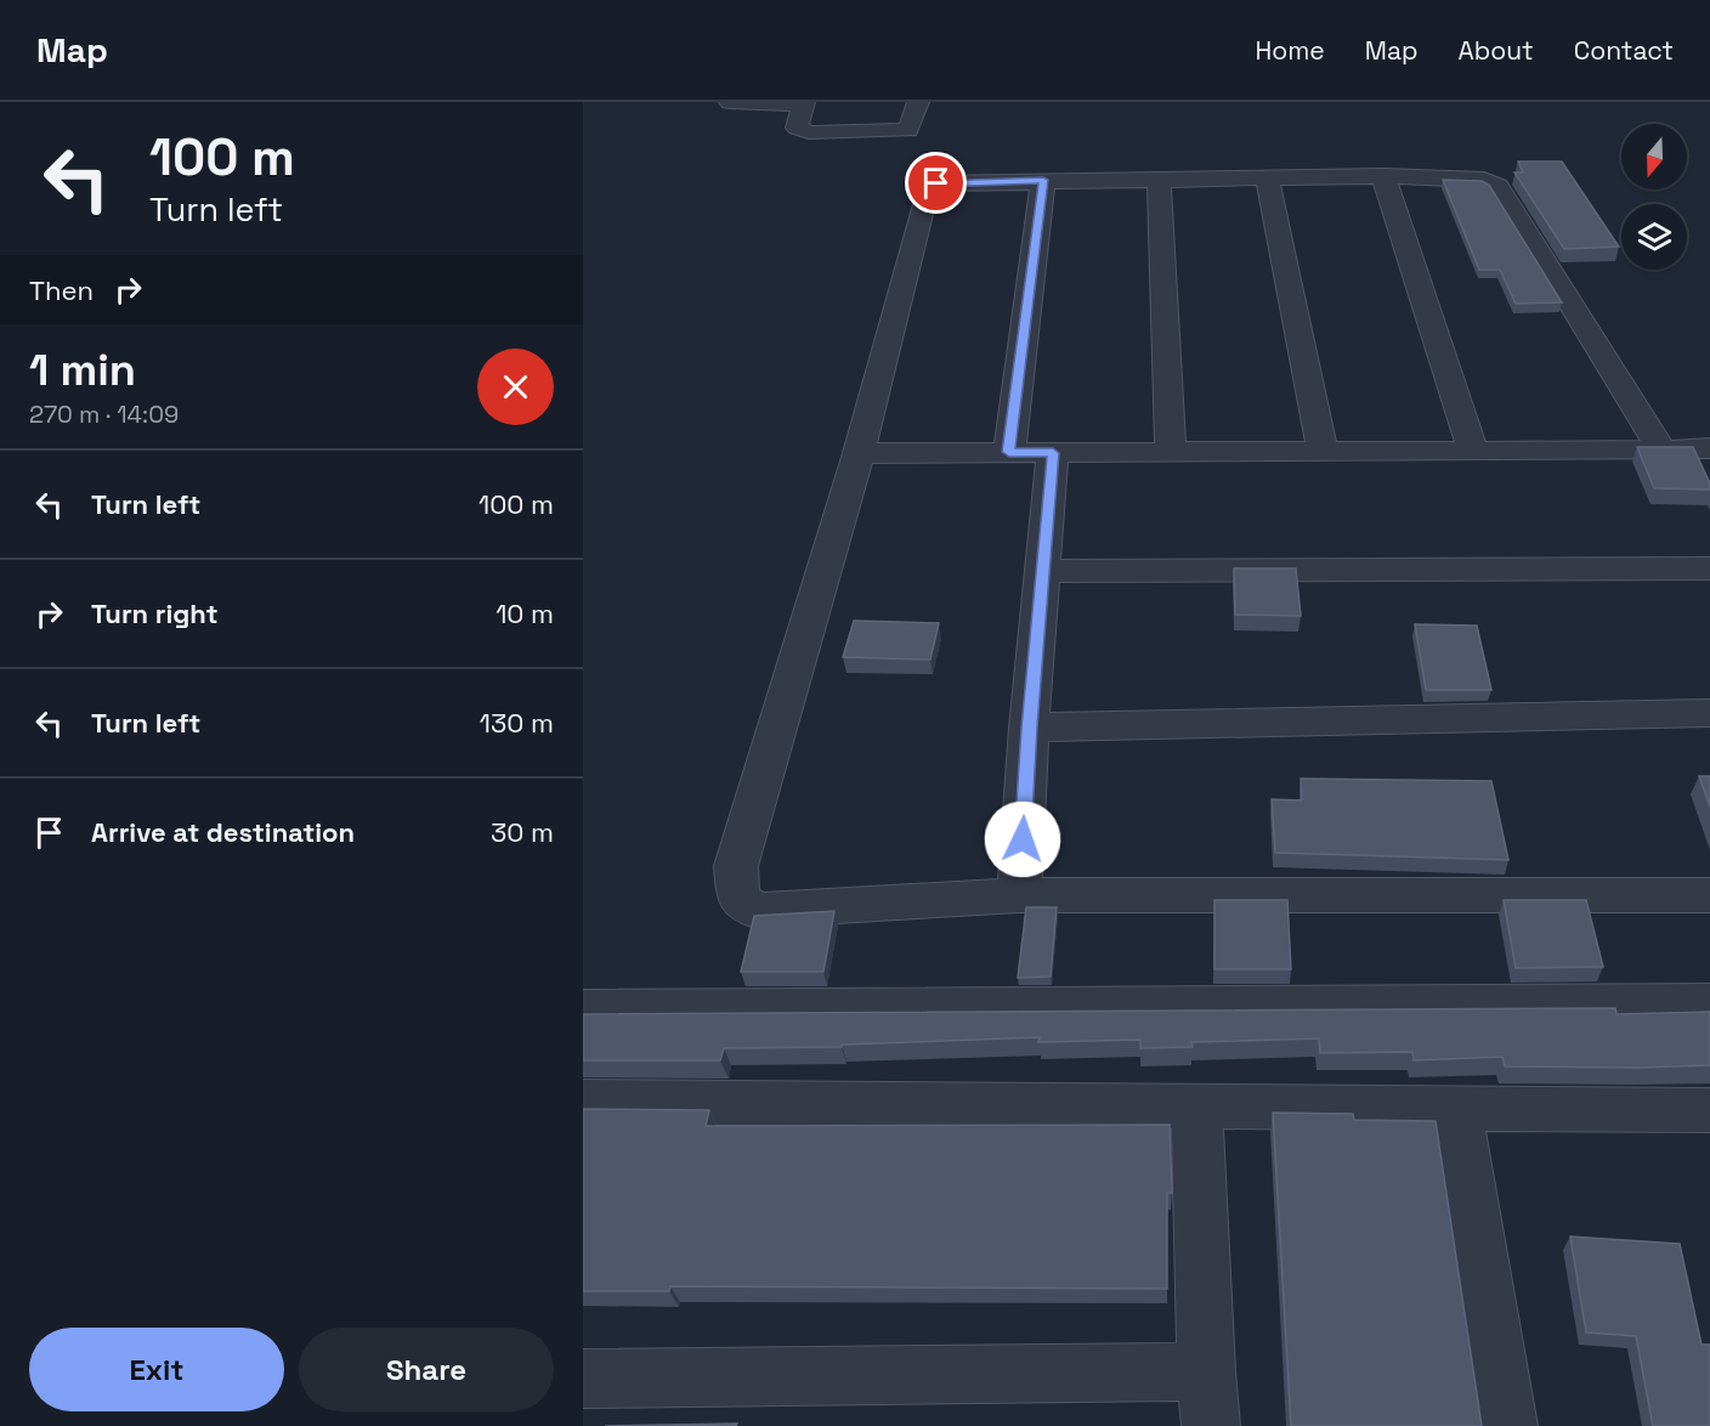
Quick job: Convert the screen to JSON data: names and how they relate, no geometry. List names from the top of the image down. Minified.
{"north":"bottom","page":{"header":"Map","nav":["Home","Map","About","Contact"],"turn":["100 m","Turn left"],"then":"Then","heading":["1 min","270 m · 14:09"],"list":[{"name":"Turn left","value":"100 m"},{"name":"Turn right","value":"10 m"},{"name":"Turn left","value":"130 m"},{"name":"Arrive at destination","value":"30 m"}],"buttons":["Exit","Share"]}}
